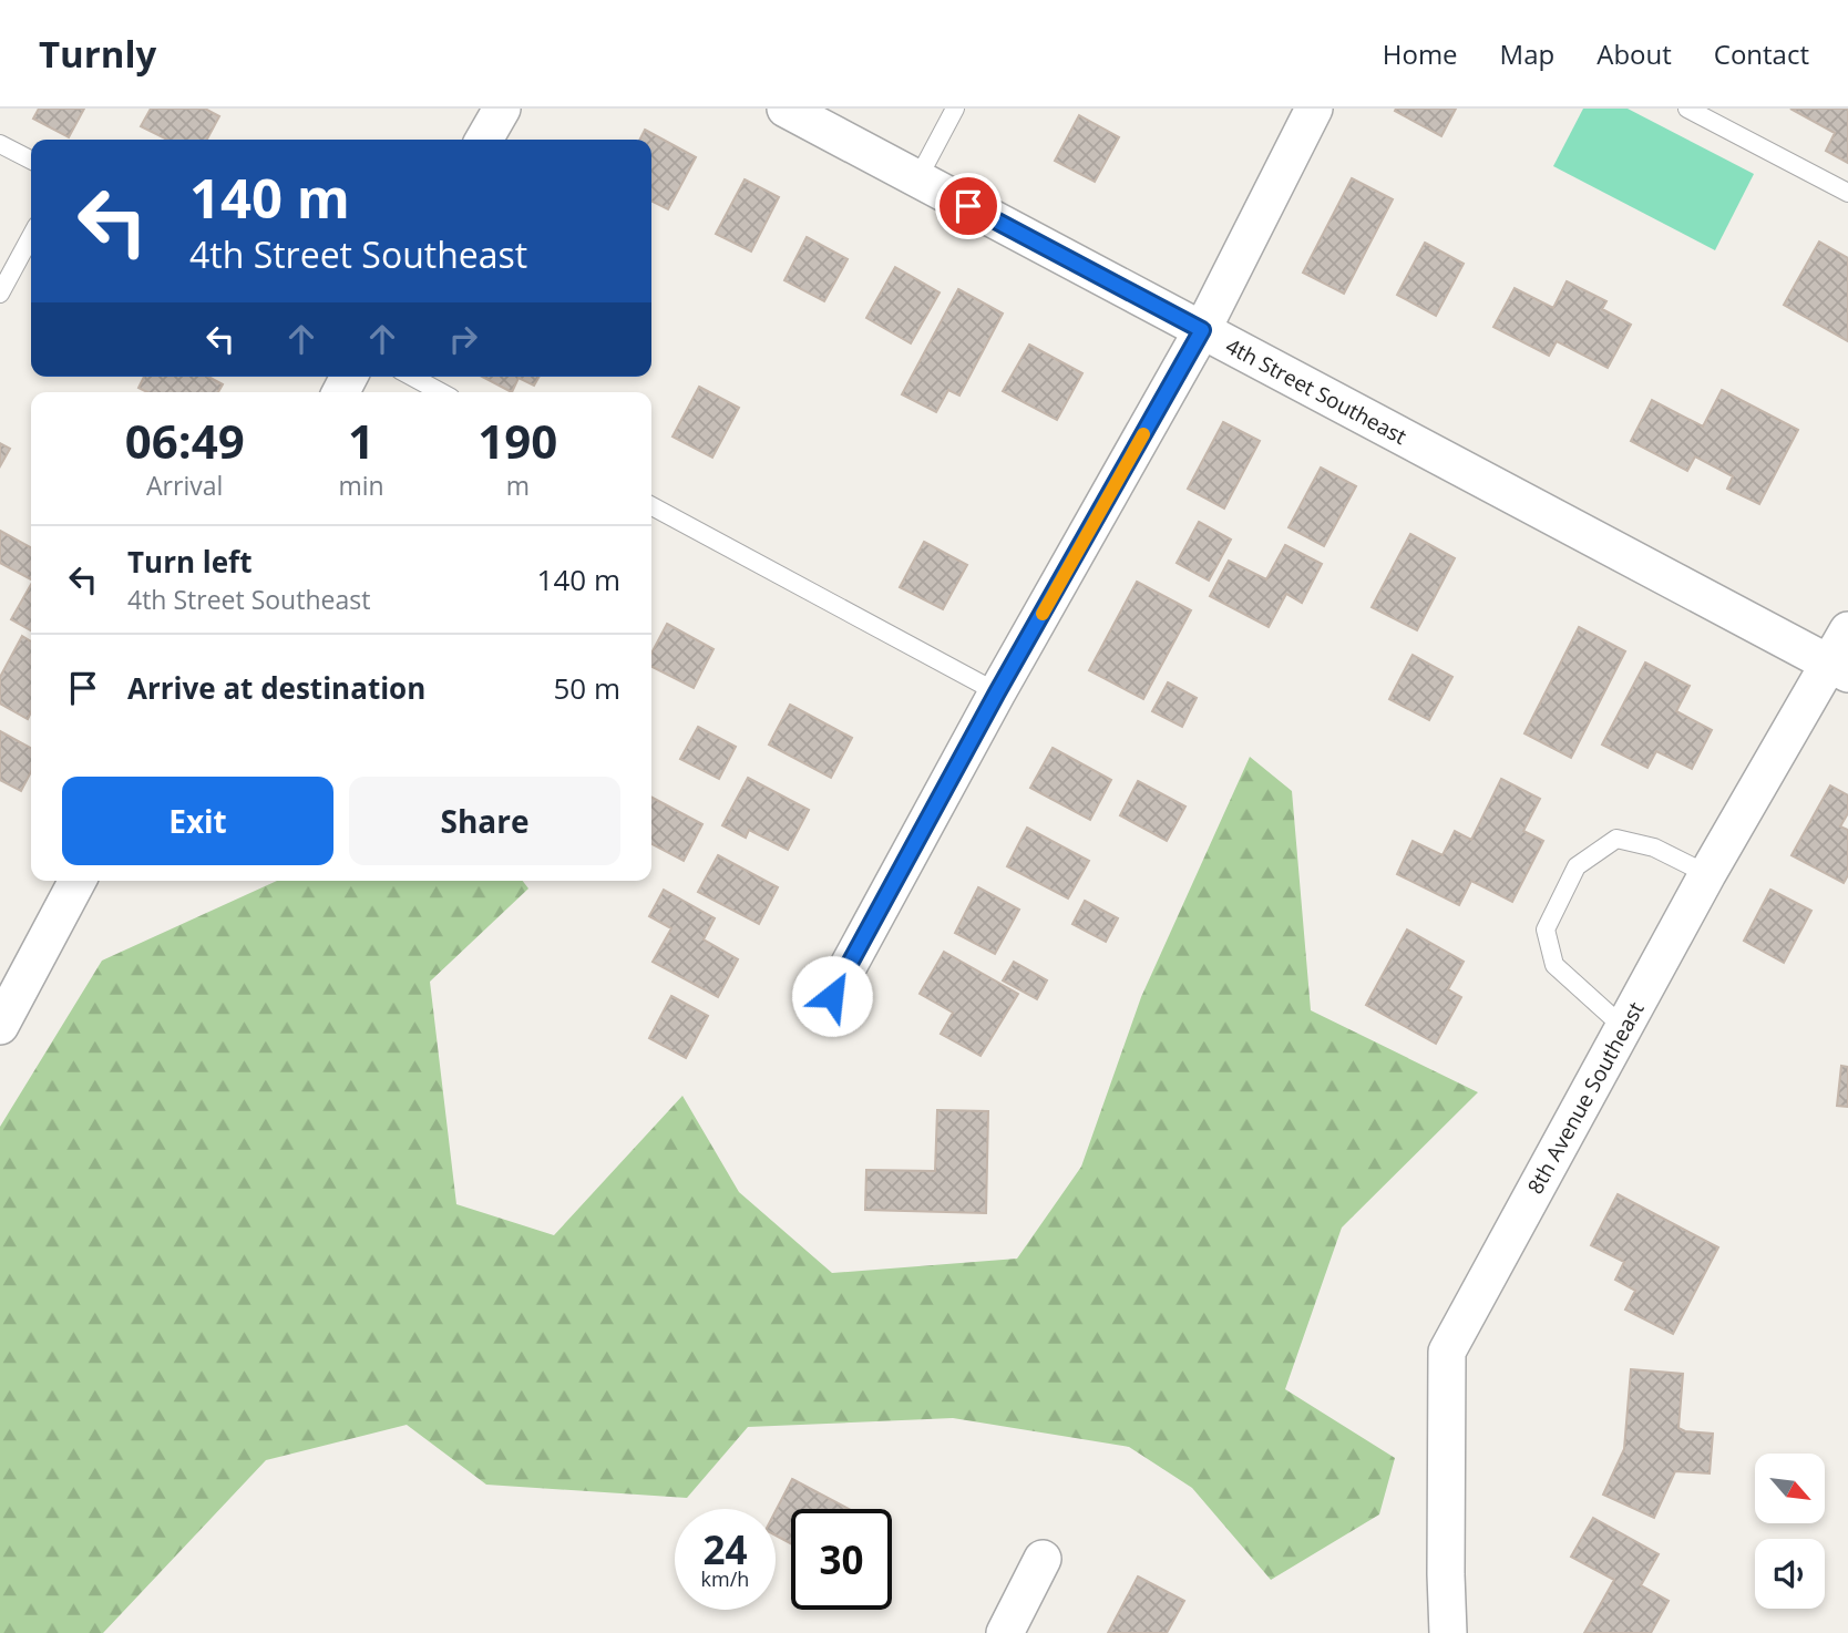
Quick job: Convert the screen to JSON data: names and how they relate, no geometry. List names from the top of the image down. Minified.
{"streets":{"street":["4th Street Southeast","8th Avenue Southeast"]},"crossings":[["4th Street Southeast","8th Avenue Southeast"]],"north":"bottom right","page":{"header":"Turnly","nav":["Home","Map","About","Contact"],"turn":["140 m","4th Street Southeast"],"eta":["06:49","Arrival","1","min","190","m"],"list":[{"name":"Turn left","note":"4th Street Southeast","value":"140 m"},{"name":"Arrive at destination","value":"50 m"}],"buttons":["Exit","Share"],"speed":"24 km/h","limit":"30"}}
